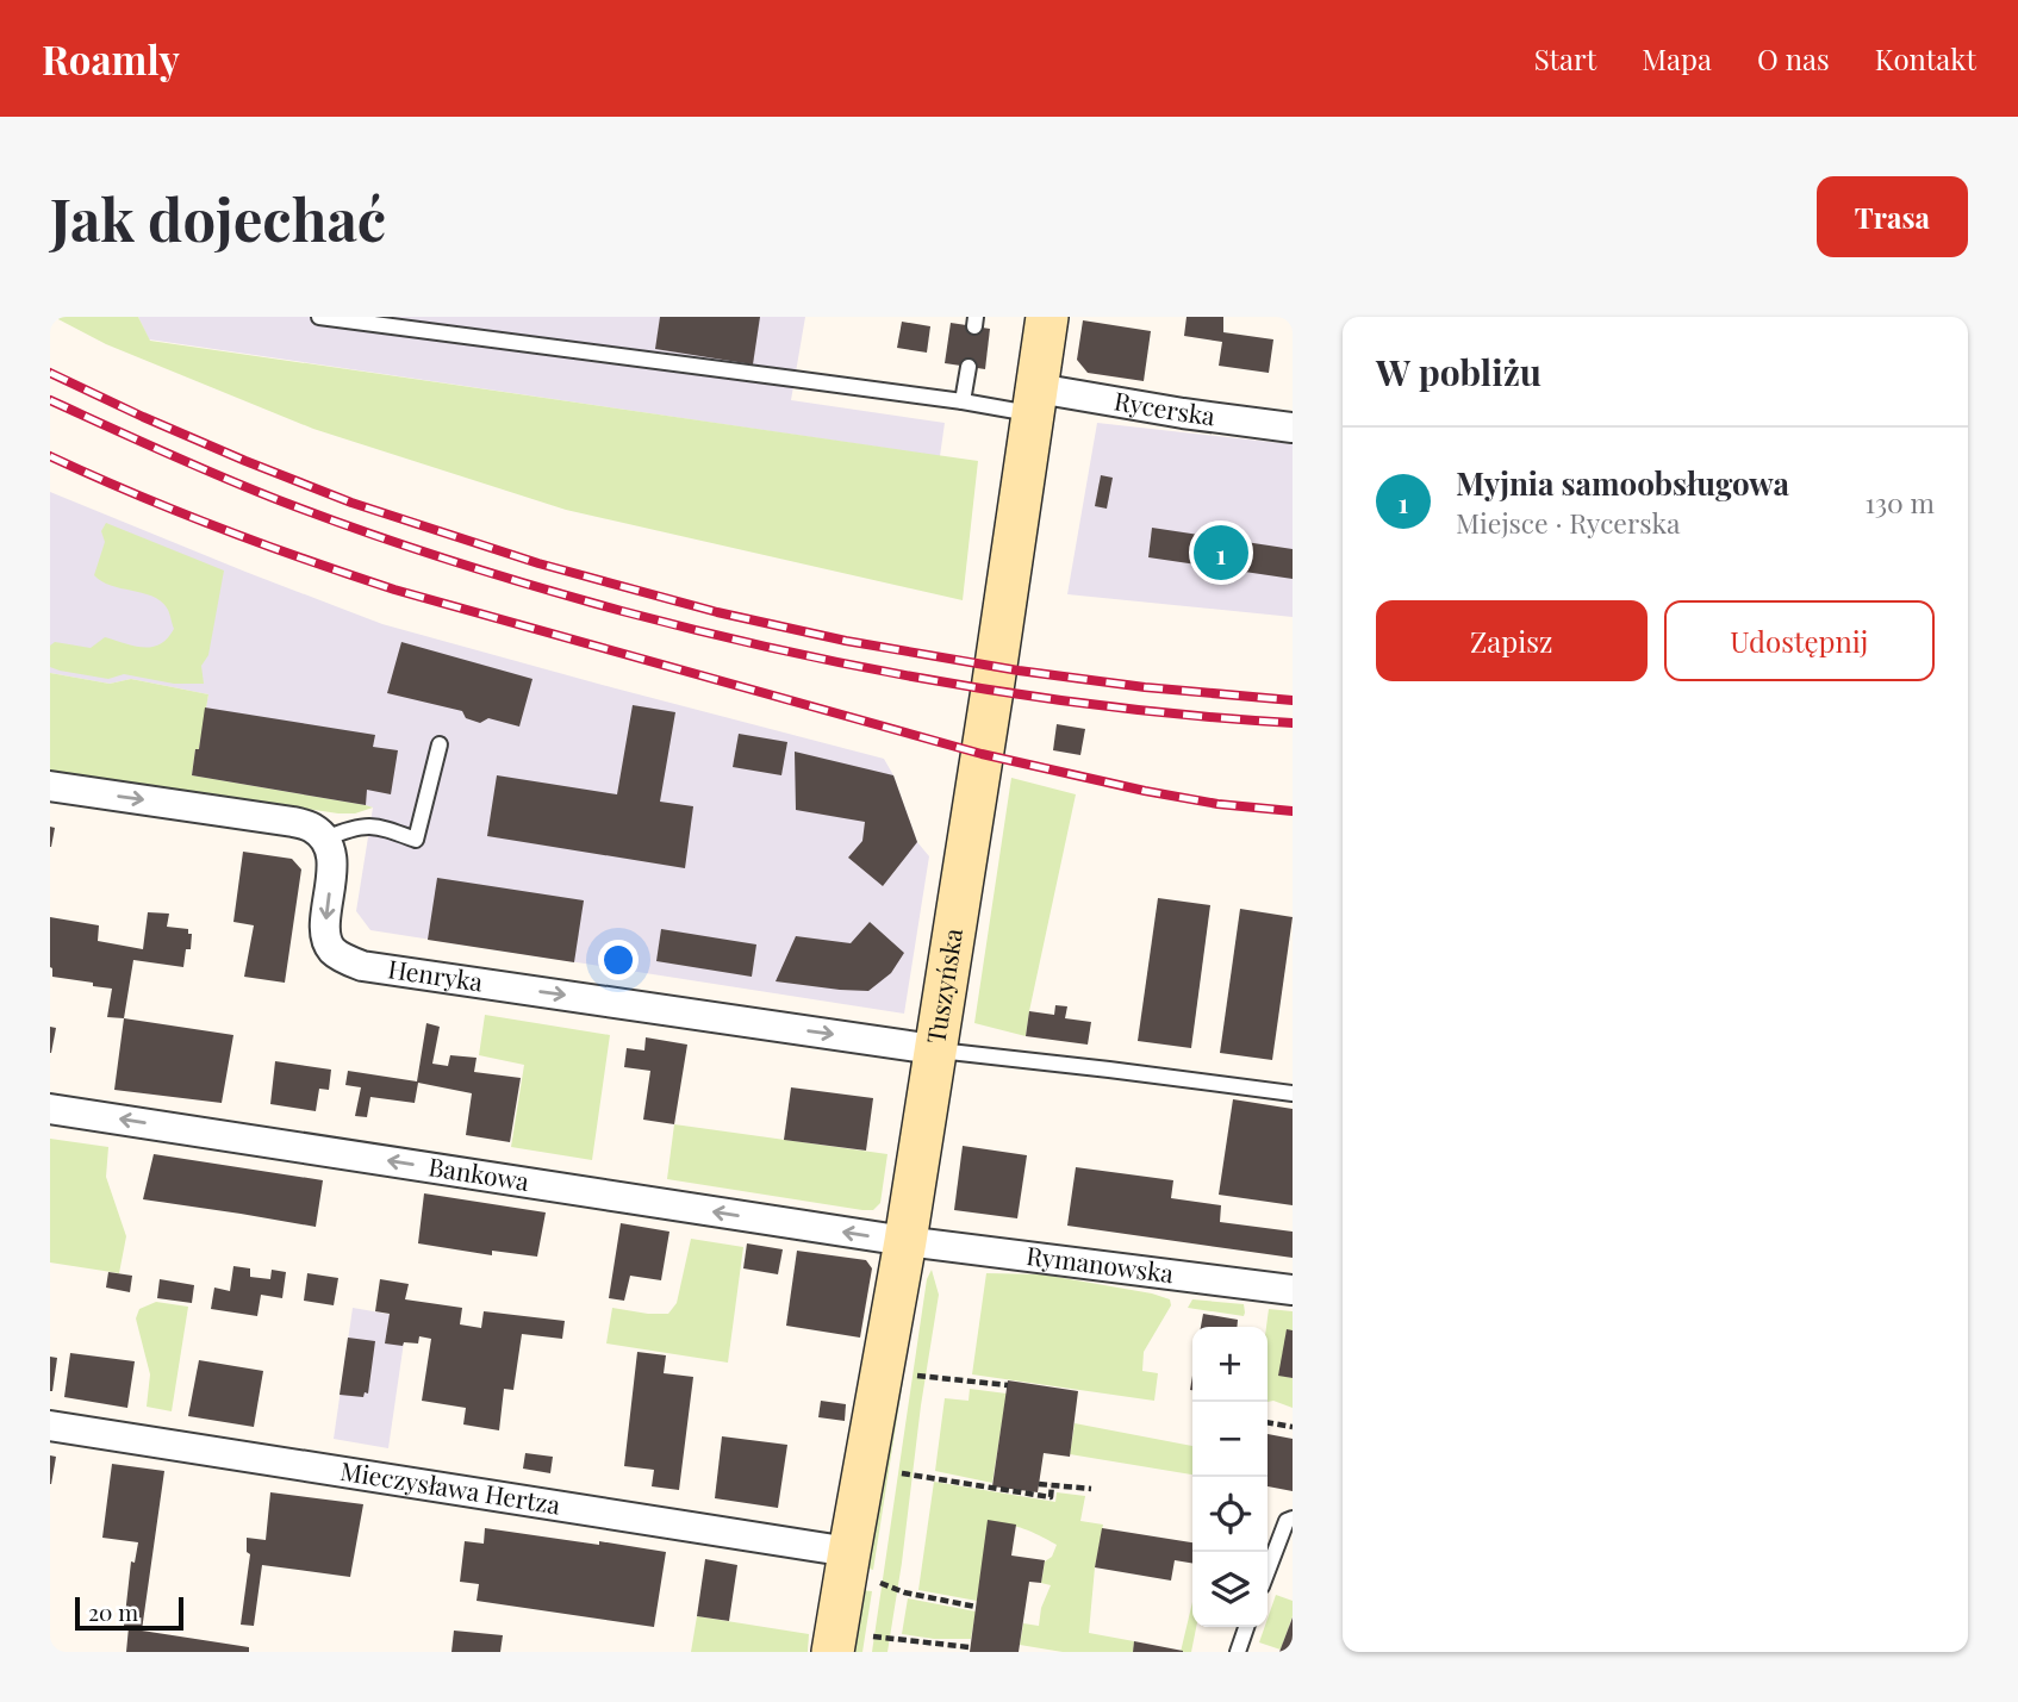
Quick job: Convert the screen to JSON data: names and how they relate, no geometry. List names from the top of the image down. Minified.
{"streets":{"street":["Rycerska","Henryka","Tuszyńska","Bankowa","Rymanowska","Mieczysława Hertza"]},"crossings":[["Rycerska","Tuszyńska"],["Henryka","Tuszyńska"],["Tuszyńska","Bankowa"],["Tuszyńska","Rymanowska"],["Tuszyńska","Mieczysława Hertza"],["Bankowa","Rymanowska"]],"one_way":["Henryka","Bankowa"],"scale_bar":"20 m","page":{"header":"Roamly","nav":["Start","Mapa","O nas","Kontakt"],"buttons":["Trasa",["Zapisz","Udostępnij"]],"title":"Jak dojechać","heading":"W pobliżu","list":[{"mark":"1","name":"Myjnia samoobsługowa","note":"Miejsce · Rycerska","value":"130 m"}],"pins":"1","map_buttons":["+","−"],"scale":"20 m"}}
